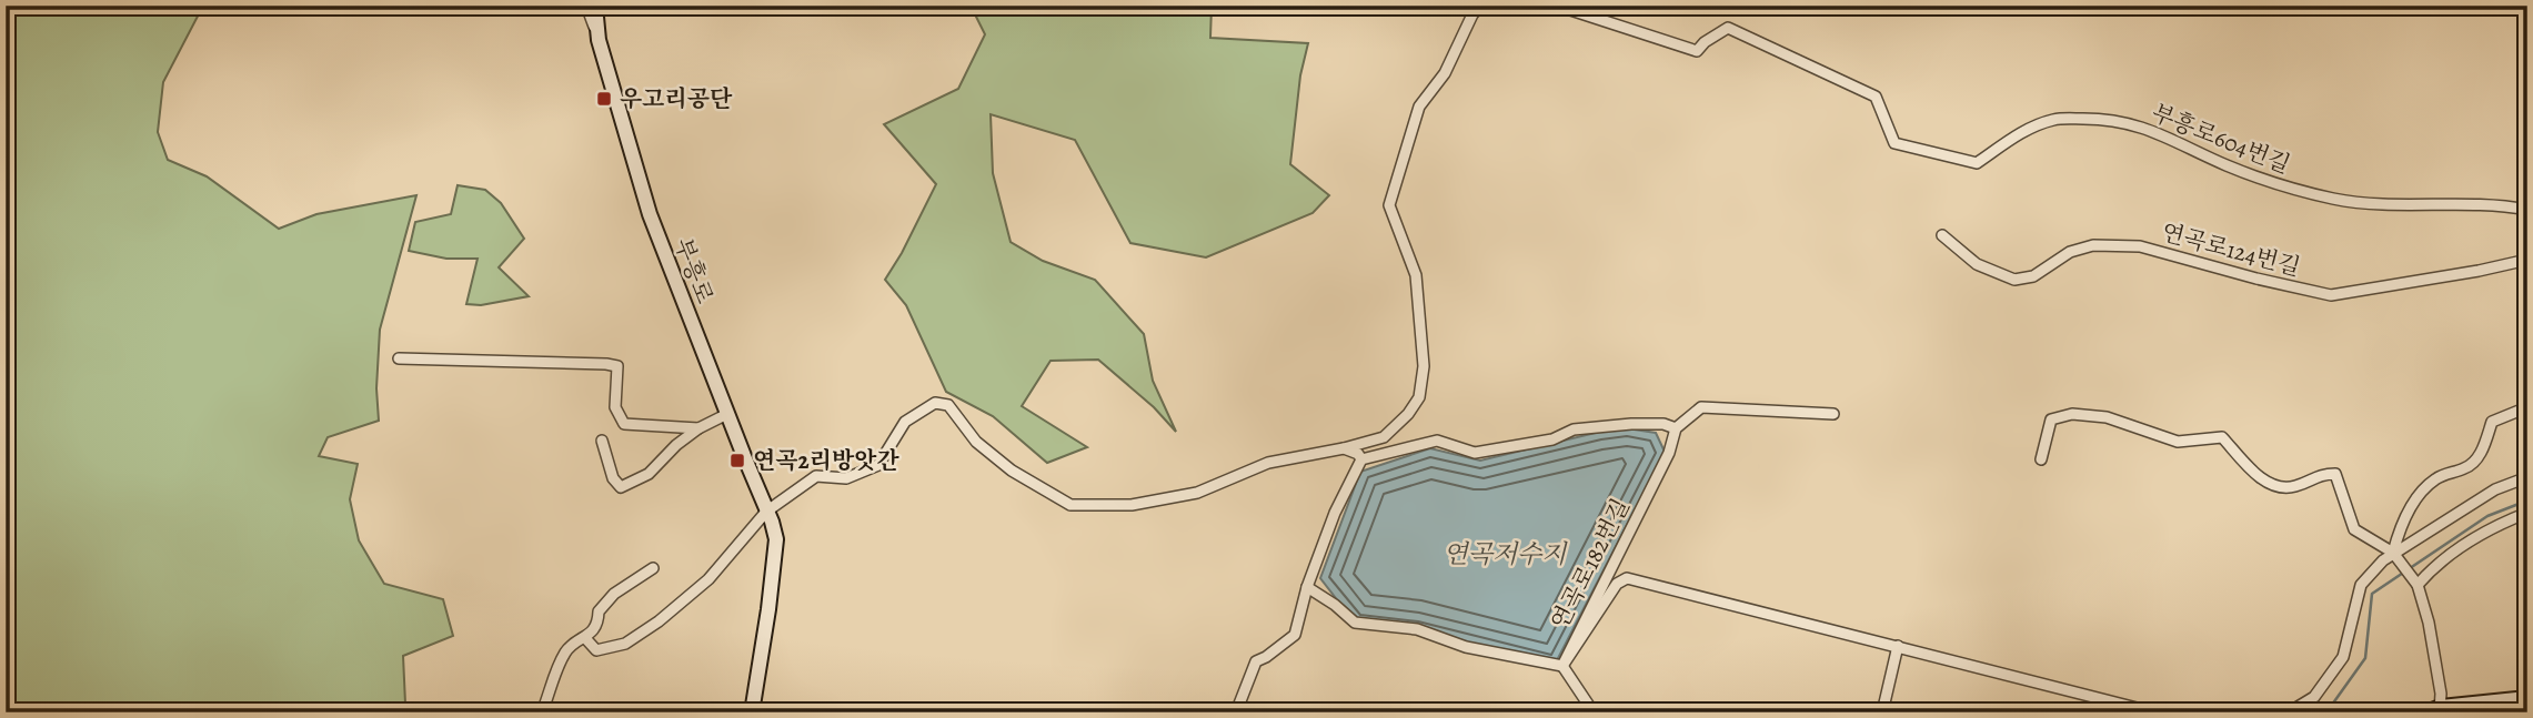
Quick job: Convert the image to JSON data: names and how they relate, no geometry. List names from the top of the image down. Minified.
{"streets":{"main road":["부흥로"],"street":["부흥로604번길","연곡로124번길","연곡로182번길"]},"water":["연곡저수지"],"places":{"transit":["우고리공단","연곡2리방앗간"]}}
